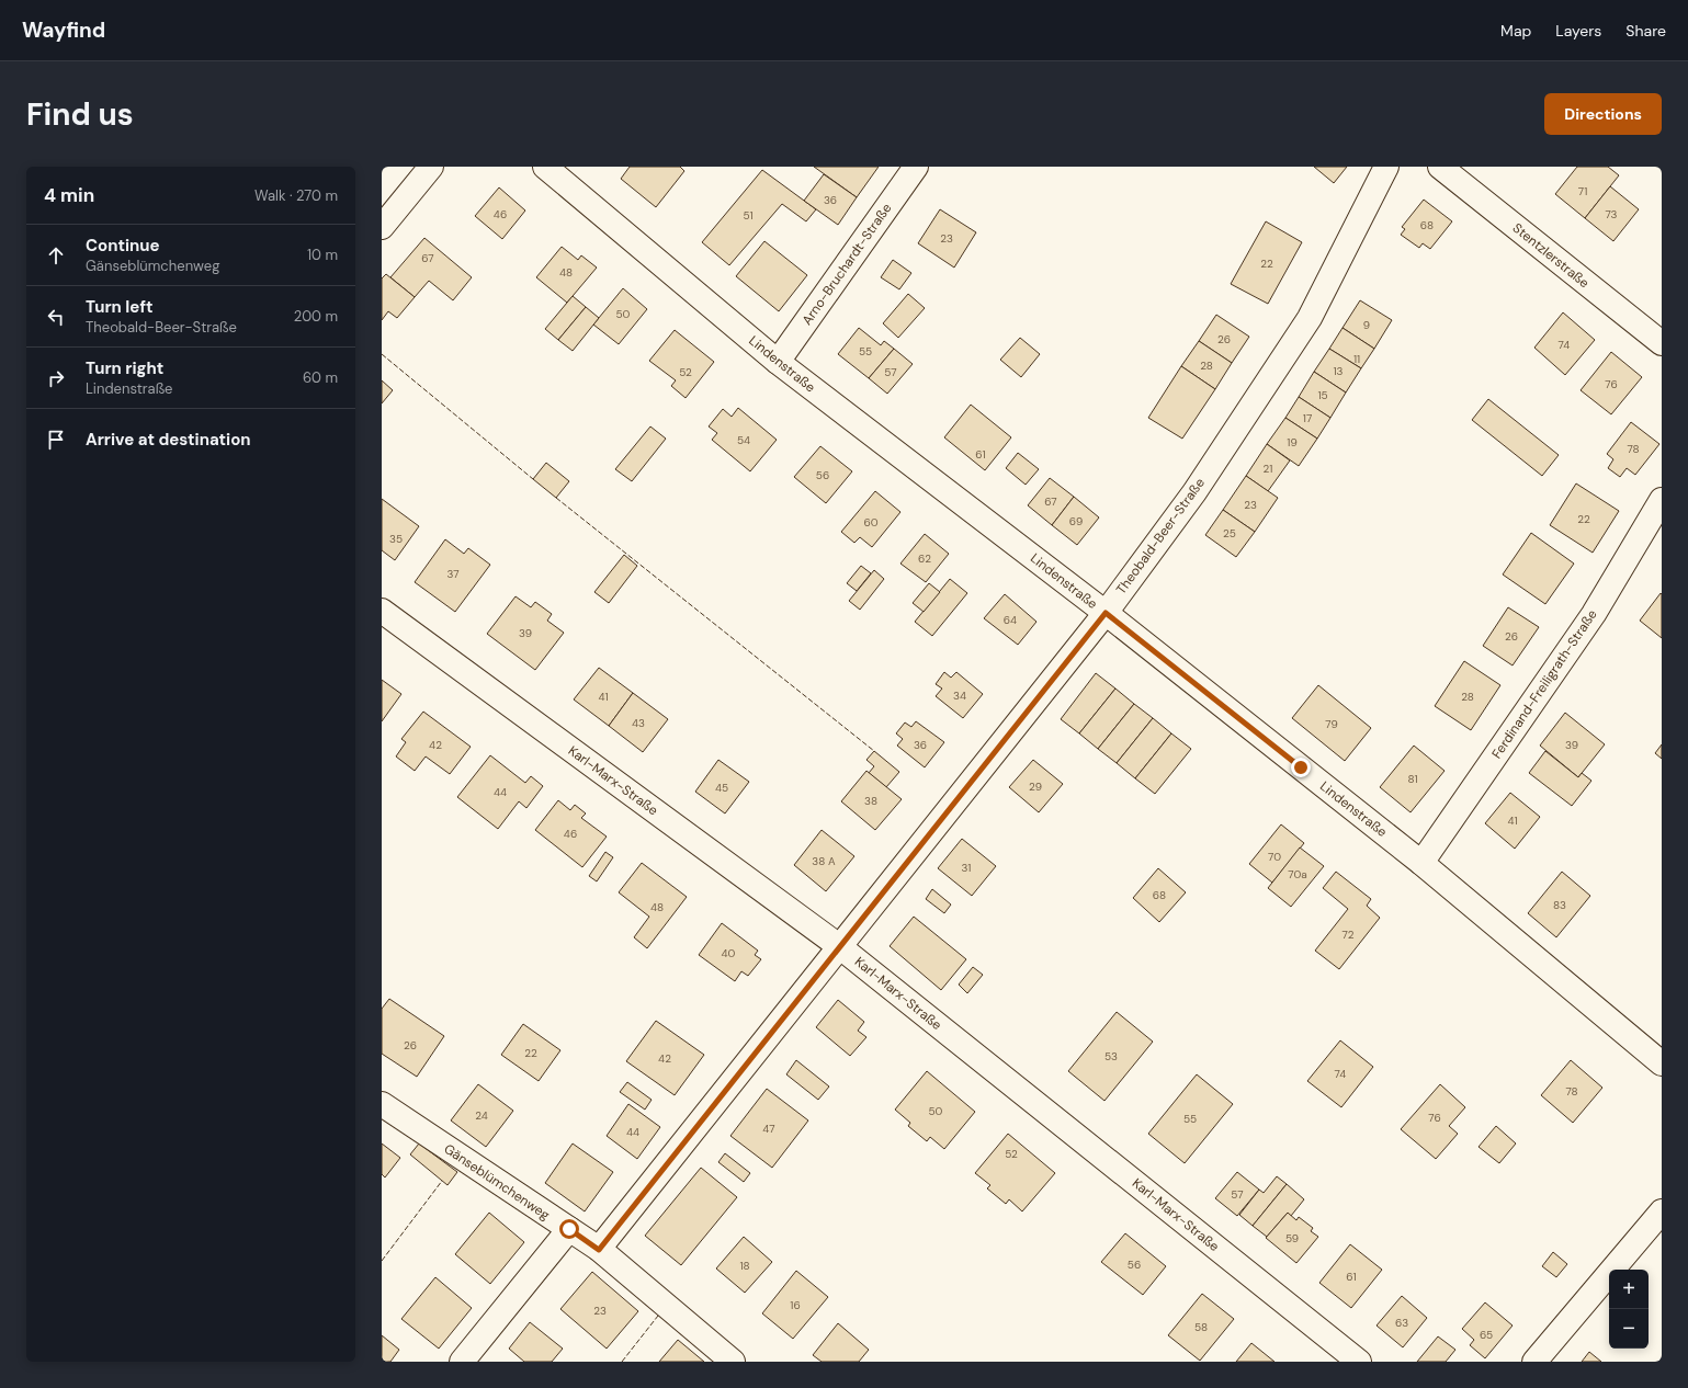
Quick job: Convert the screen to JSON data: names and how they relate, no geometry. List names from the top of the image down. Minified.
{"streets":{"street":["Stentzlerstraße","Arno-Bruchardt-Straße","Lindenstraße","Theobald-Beer-Straße","Ferdinand-Freiligrath-Straße","Karl-Marx-Straße","Gänseblümchenweg"]},"crossings":[["Arno-Bruchardt-Straße","Lindenstraße"],["Lindenstraße","Theobald-Beer-Straße"],["Lindenstraße","Ferdinand-Freiligrath-Straße"],["Theobald-Beer-Straße","Karl-Marx-Straße"],["Theobald-Beer-Straße","Gänseblümchenweg"]],"house_numbers":["71","36","46","73","51","68","23","67","22","48","50","9","26","74","55","11","28","13","52","57","76","15","17","54","19","78","61","21","56","67","23","22","69","60","25","35","62","37","64","39","26","34","41","28","43","79","42","36","39","81","29","45","44","38","41","46","70","38 A","31","70a","68","83","48","72","40","26","22","53","42","74","78","50","24","76","55","47","44","52","57","59","56","18","61","16","23","63","58","65"],"page":{"header":"Wayfind","nav":["Map","Layers","Share"],"buttons":"Directions","title":"Find us","heading":["4 min","Walk · 270 m"],"list":[["Continue","Gänseblümchenweg","10 m"],["Turn left","Theobald-Beer-Straße","200 m"],["Turn right","Lindenstraße","60 m"],"Arrive at destination"],"map_buttons":["+","−"]}}
